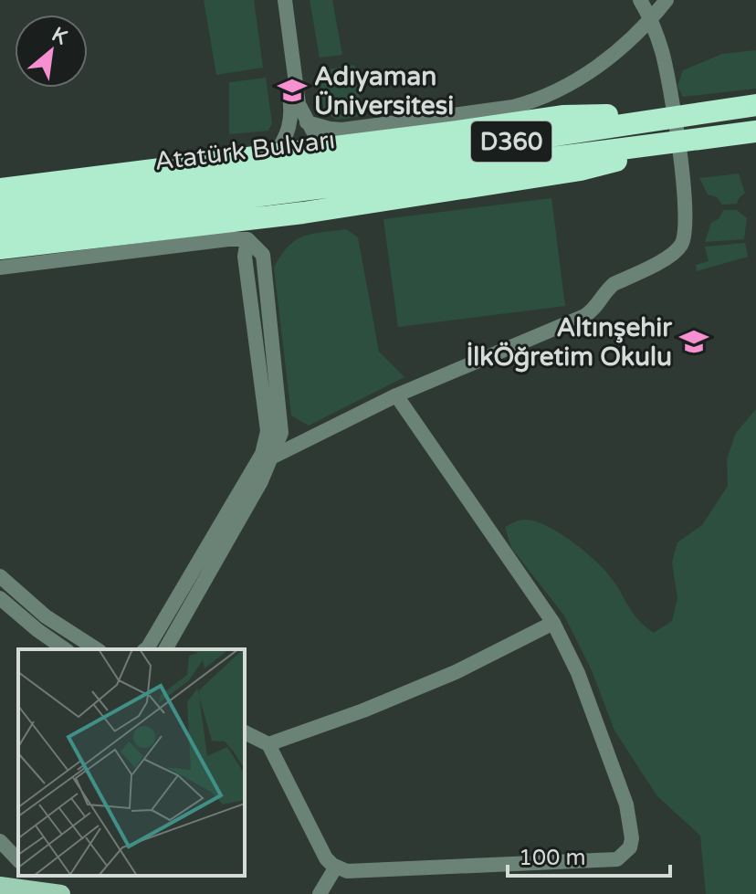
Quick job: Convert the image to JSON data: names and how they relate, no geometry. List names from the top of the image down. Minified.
{"streets":{"highway":["D360","Atatürk Bulvarı"]},"places":{"school or university":["Adıyaman Üniversitesi","Altınşehir İlkÖğretim Okulu"]},"scale_bar":"100 m","north":"top right"}
